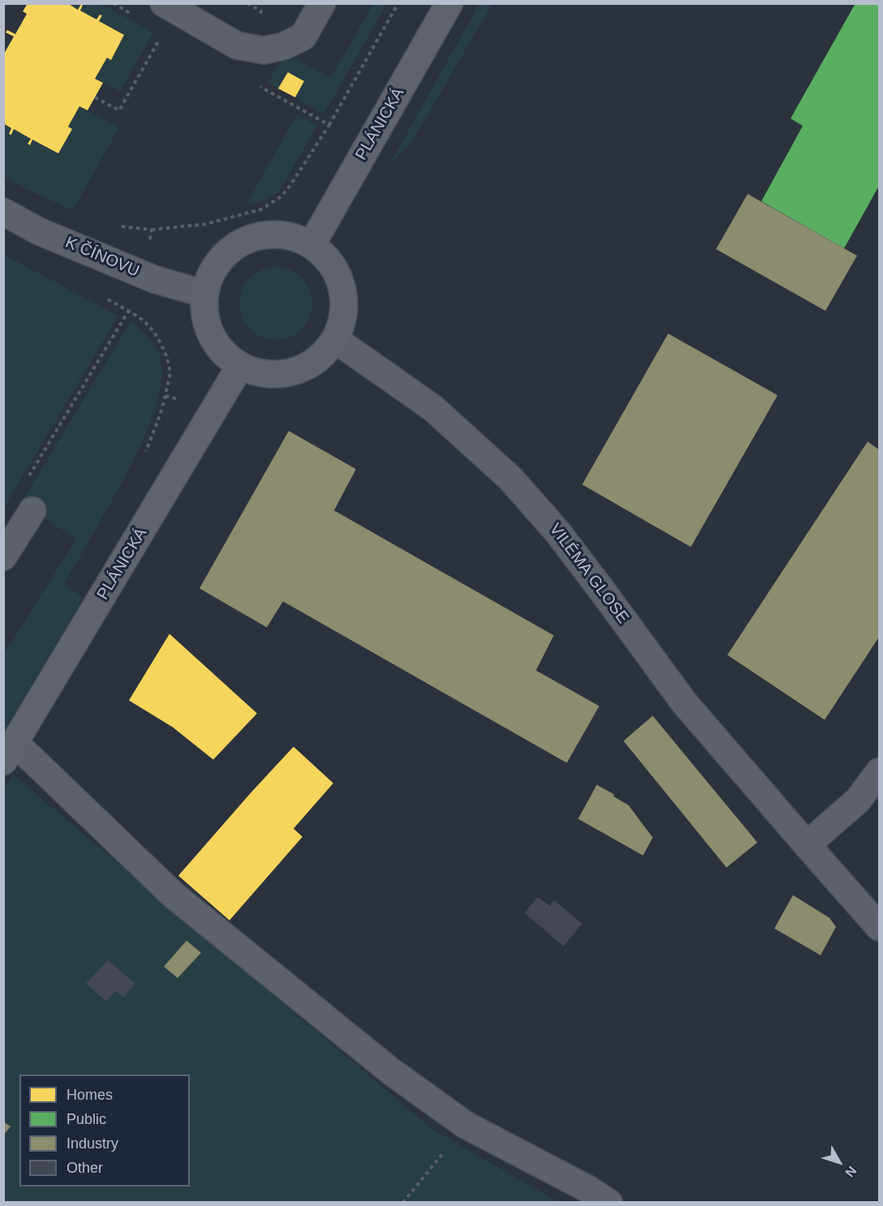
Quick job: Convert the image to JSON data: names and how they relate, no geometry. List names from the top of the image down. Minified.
{"streets":{"main road":["PLÁNICKÁ"],"street":["K ČÍNOVU","VILÉMA GLOSE"]},"crossings":[["PLÁNICKÁ","K ČÍNOVU"],["PLÁNICKÁ","VILÉMA GLOSE"],["K ČÍNOVU","VILÉMA GLOSE"]],"legend":["Homes","Public","Industry","Other"],"north":"bottom right"}
